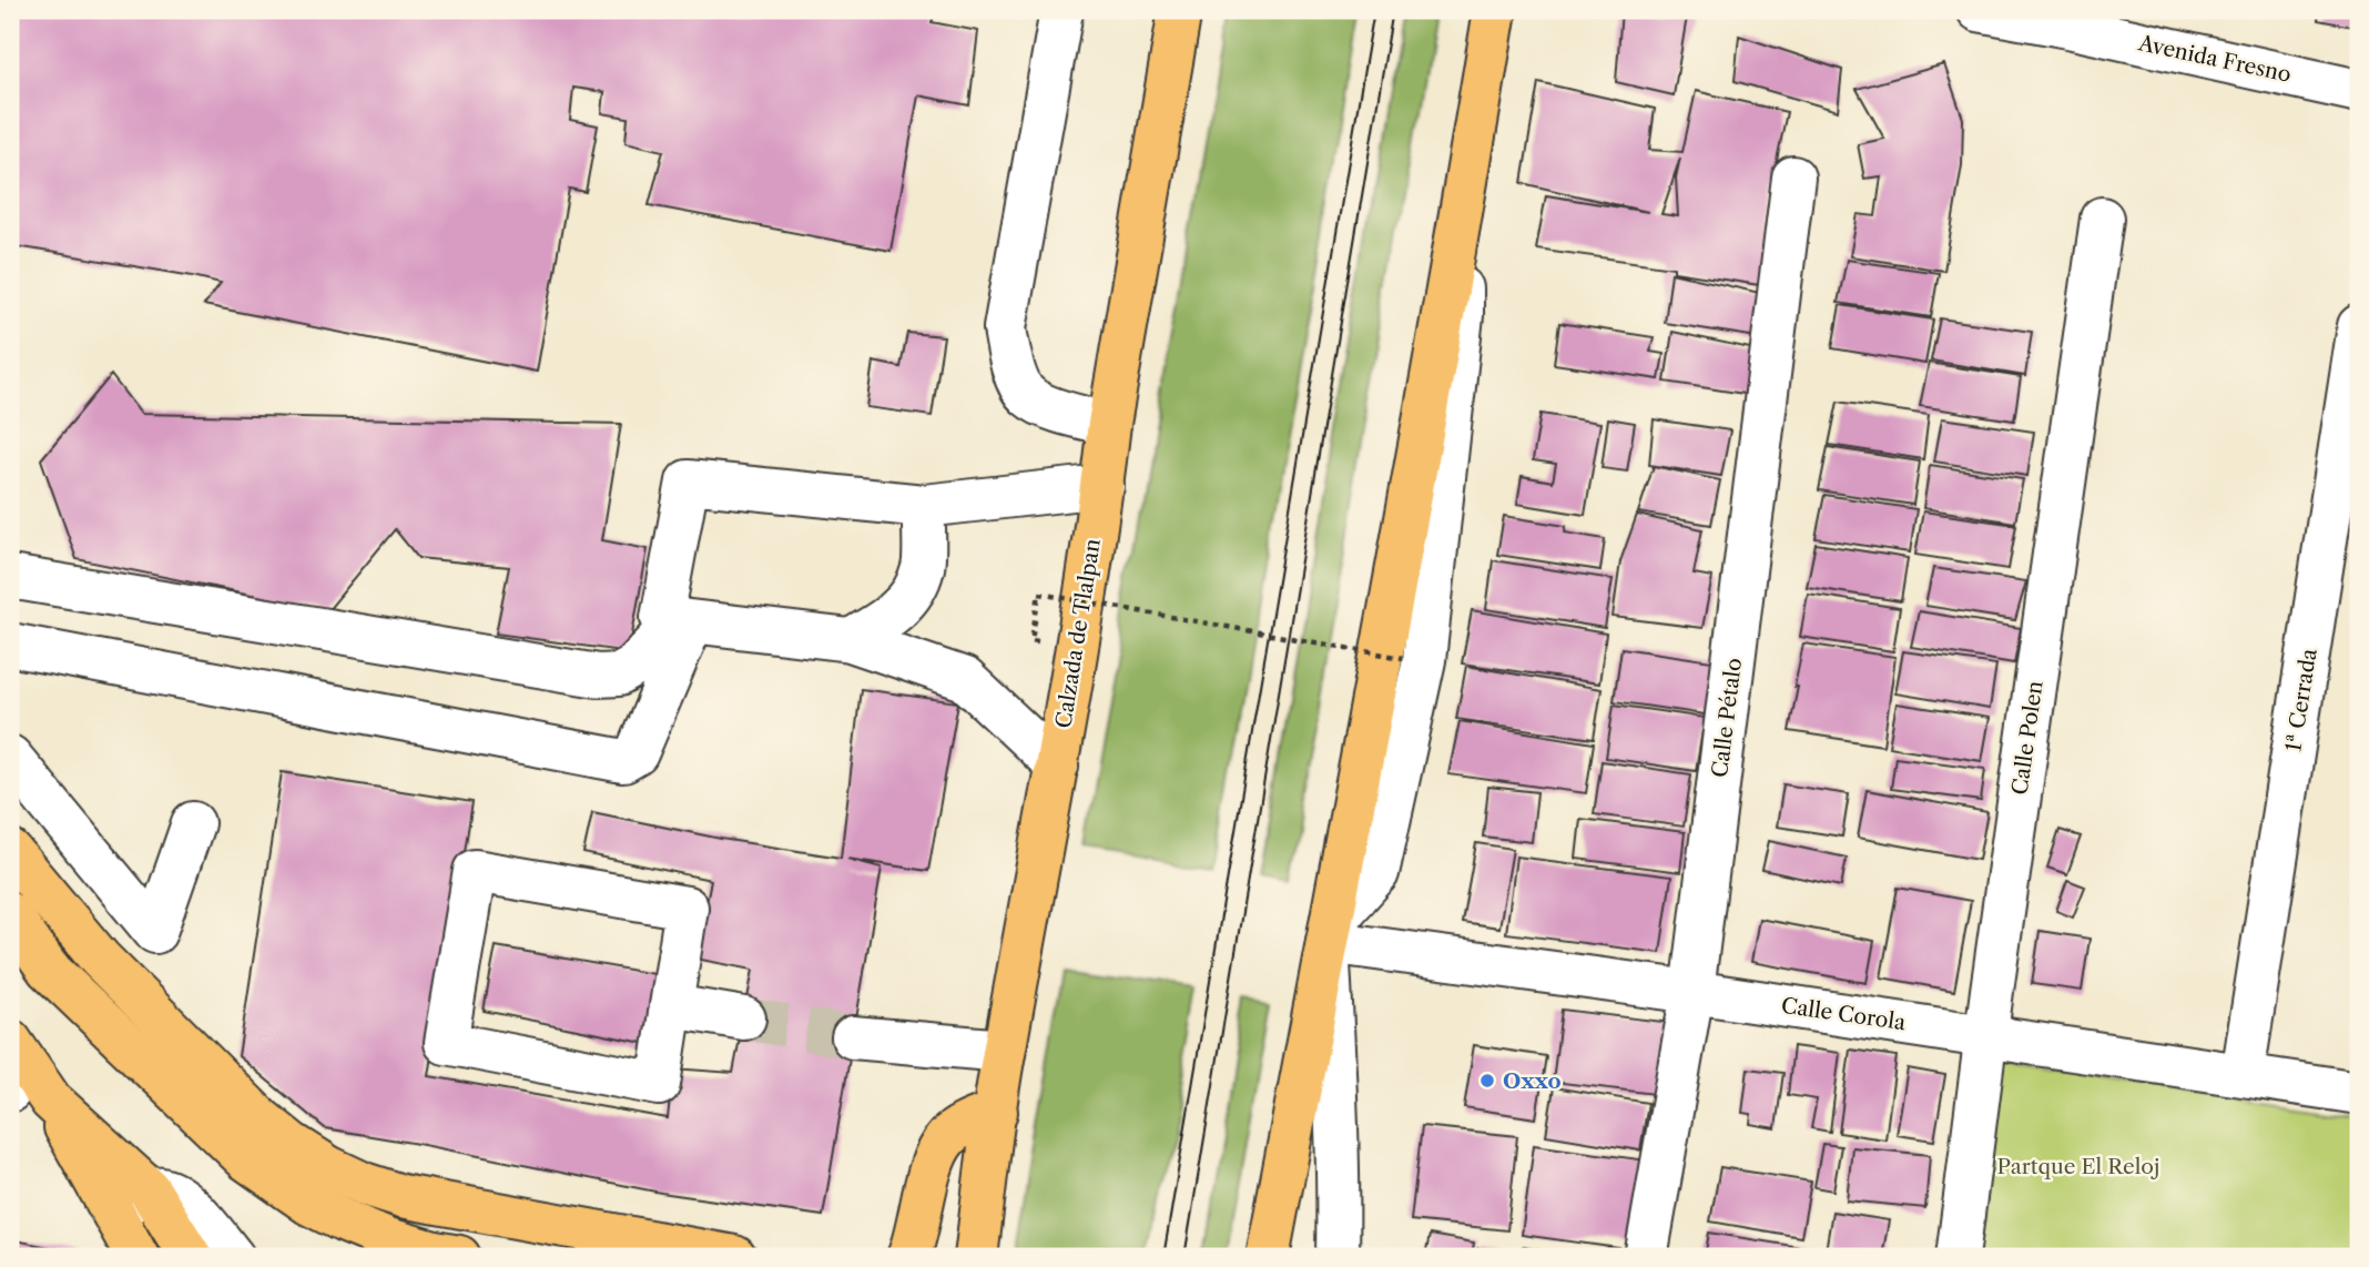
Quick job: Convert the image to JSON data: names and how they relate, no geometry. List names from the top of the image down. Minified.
{"streets":{"main road":["Calzada de Tlalpan"],"street":["Avenida Fresno","1ª Cerrada","Calle Pétalo","Calle Polen","Calle Corola"]},"crossings":[["1ª Cerrada","Calle Corola"],["Calle Pétalo","Calle Corola"],["Calle Polen","Calle Corola"]],"parks":["Partque El Reloj"],"places":["Oxxo"]}
